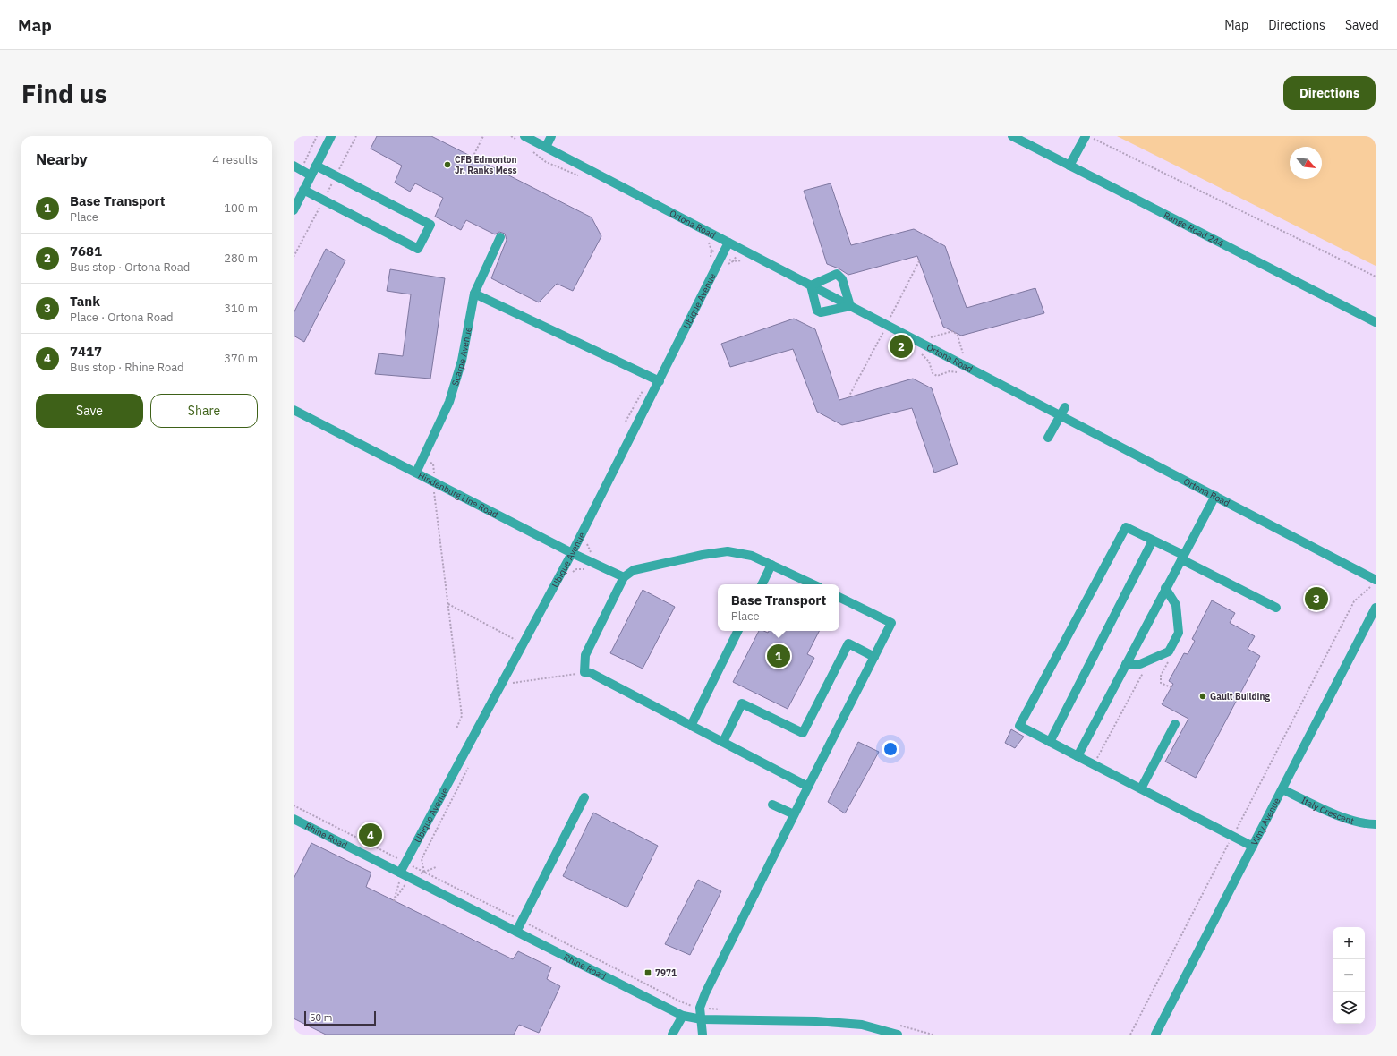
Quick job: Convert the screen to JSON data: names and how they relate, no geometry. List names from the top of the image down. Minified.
{"streets":{"street":["Ortona Road","Range Road 244","Ubique Avenue","Scarpe Avenue","Hindenburg Line Road","Italy Crescent","Vimy Avenue","Rhine Road"]},"crossings":[["Ortona Road","Ubique Avenue"],["Ubique Avenue","Hindenburg Line Road"],["Ubique Avenue","Rhine Road"],["Scarpe Avenue","Hindenburg Line Road"],["Italy Crescent","Vimy Avenue"]],"places":{"other":["CFB Edmonton Jr. Ranks Mess","Gault Building"],"transit":["7971"]},"scale_bar":"50 m","north":"bottom right","page":{"header":"Map","nav":["Map","Directions","Saved"],"buttons":["Directions",["Save","Share"]],"title":"Find us","heading":["Nearby","4 results"],"list":[{"mark":"1","name":"Base Transport","note":"Place","value":"100 m"},{"mark":"2","name":"7681","note":"Bus stop · Ortona Road","value":"280 m"},{"mark":"3","name":"Tank","note":"Place · Ortona Road","value":"310 m"},{"mark":"4","name":"7417","note":"Bus stop · Rhine Road","value":"370 m"}],"pins":["2","3","1","4"],"popup":["Base Transport","Place"],"map_buttons":["+","−"],"scale":"50 m"}}
